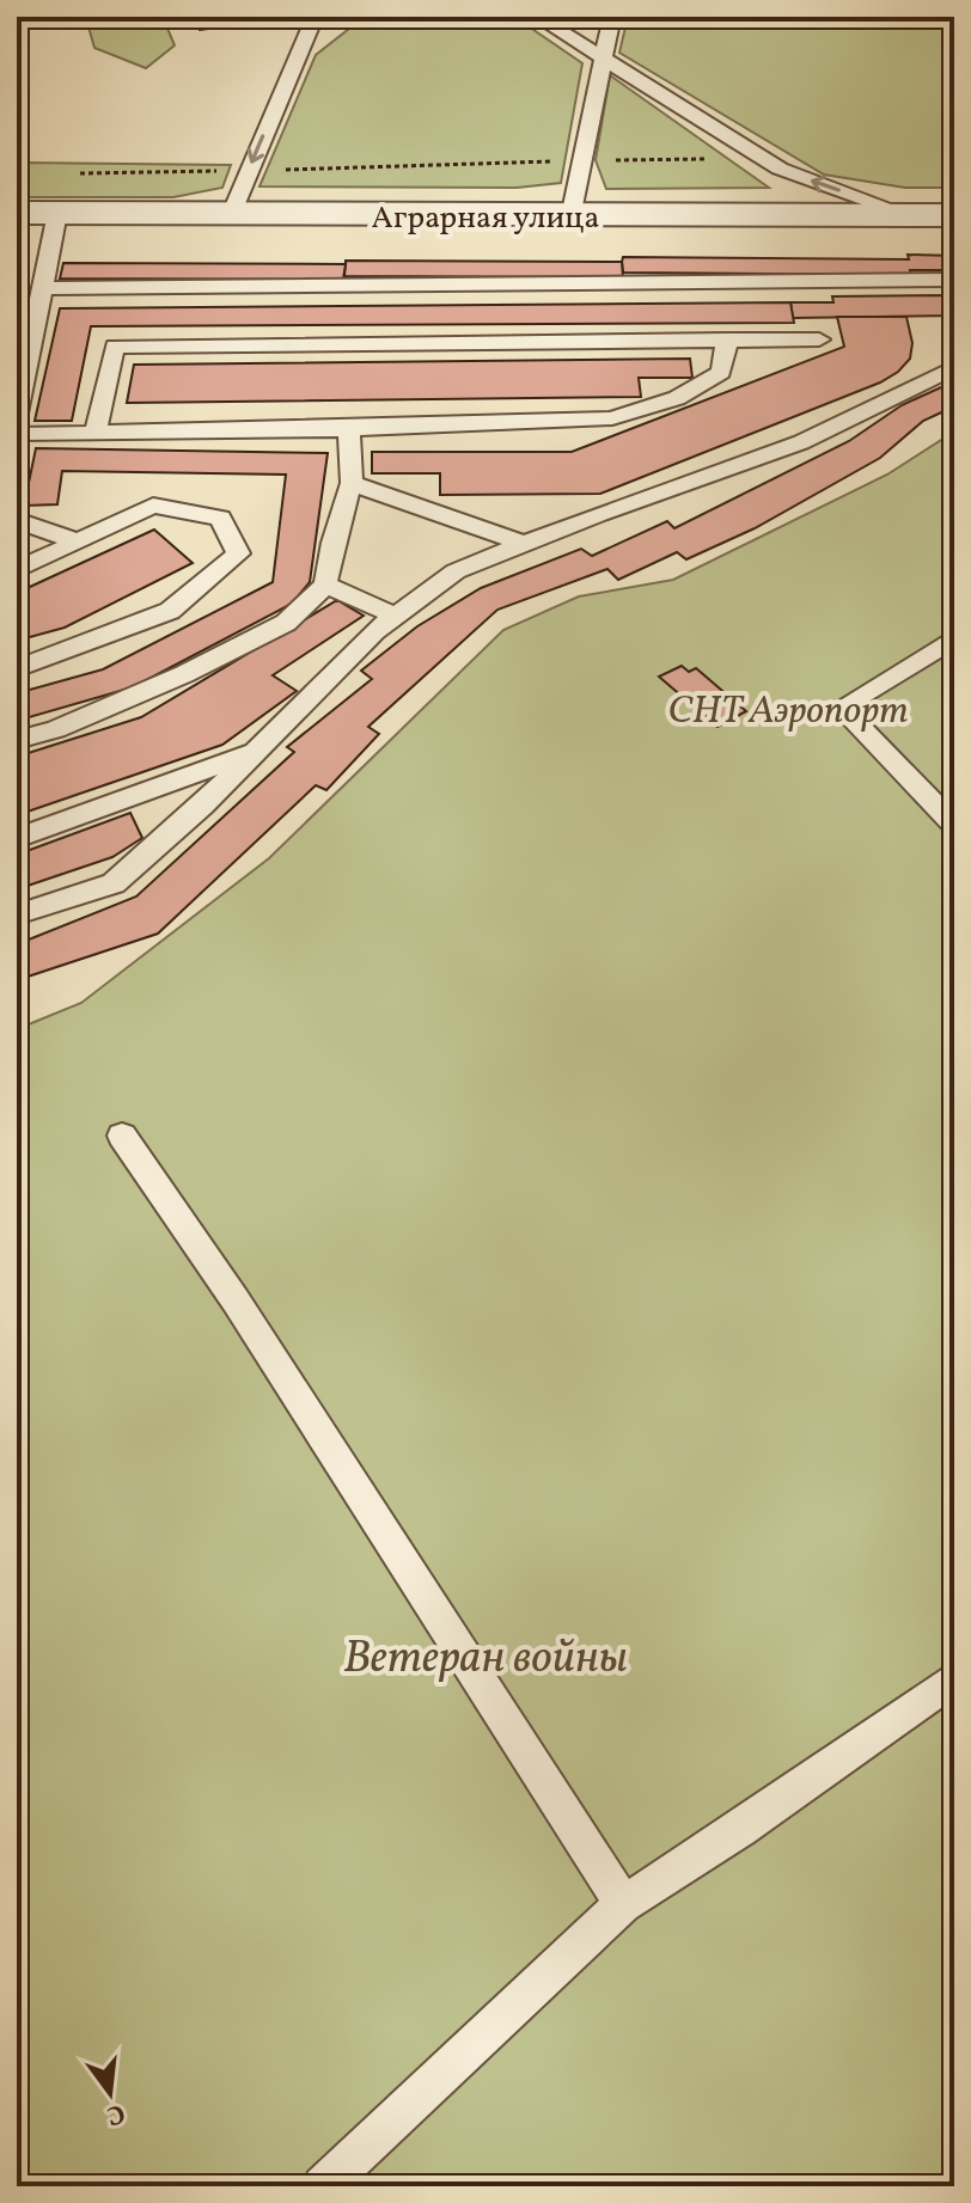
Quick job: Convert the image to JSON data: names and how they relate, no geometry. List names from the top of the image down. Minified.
{"streets":{"street":["Аграрная улица"]},"parks":["СНТ Аэропорт","Ветеран войны"],"north":"bottom"}
